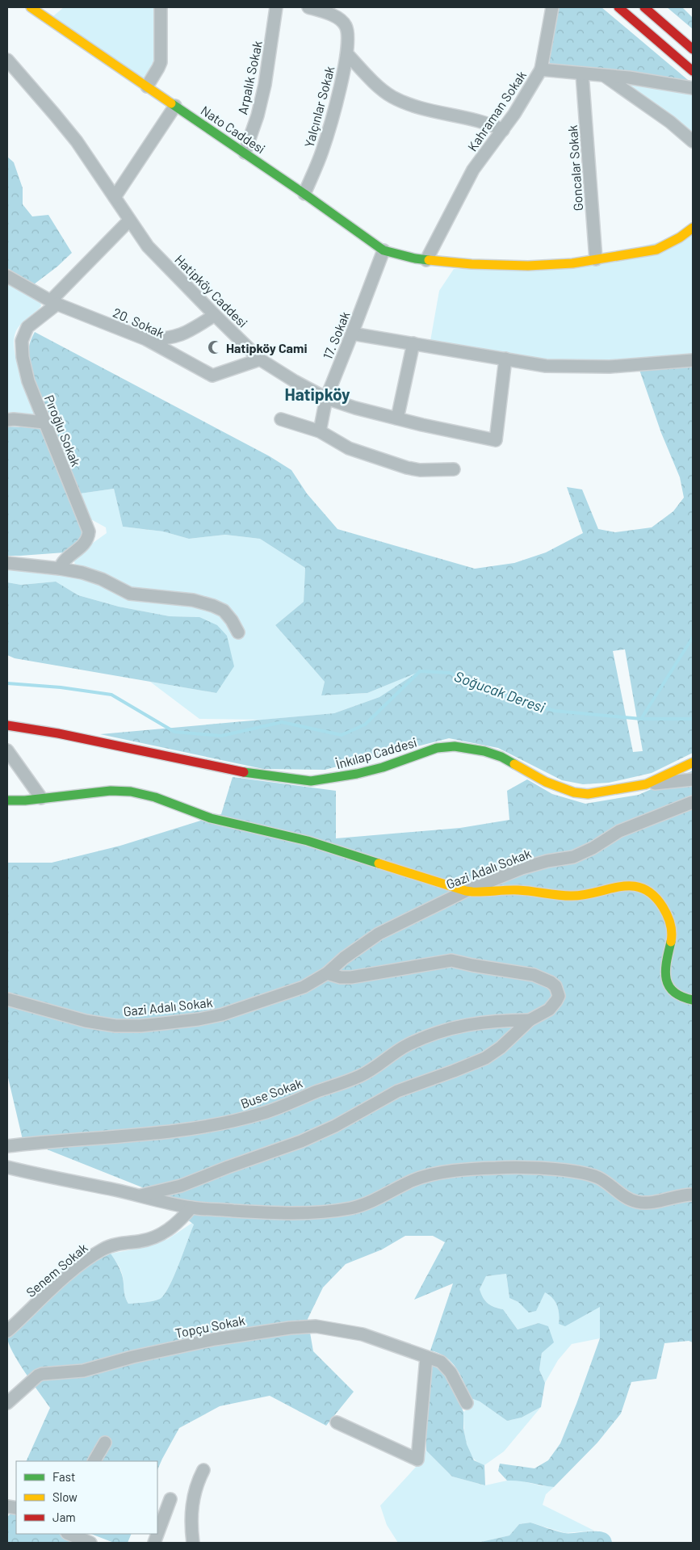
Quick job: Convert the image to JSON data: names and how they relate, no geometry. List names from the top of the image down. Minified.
{"streets":{"main road":["Nato Caddesi","İnkılap Caddesi"],"street":["Arpalık Sokak","Yalçınlar Sokak","Kahraman Sokak","Goncalar Sokak","Hatipköy Caddesi","20. Sokak","17. Sokak","Pıroğlu Sokak","Gazi Adalı Sokak","Buse Sokak","Senem Sokak","Topçu Sokak"]},"crossings":[["Arpalık Sokak","Nato Caddesi"],["Yalçınlar Sokak","Nato Caddesi"],["Kahraman Sokak","Nato Caddesi"],["Kahraman Sokak","Goncalar Sokak"],["Nato Caddesi","Goncalar Sokak"],["Nato Caddesi","17. Sokak"],["Hatipköy Caddesi","20. Sokak"],["Hatipköy Caddesi","17. Sokak"],["Hatipköy Caddesi","Pıroğlu Sokak"],["20. Sokak","Pıroğlu Sokak"]],"districts":["Hatipköy"],"water":["Soğucak Deresi"],"places":{"mosque":["Hatipköy Cami"]},"legend":["Fast","Slow","Jam"]}
